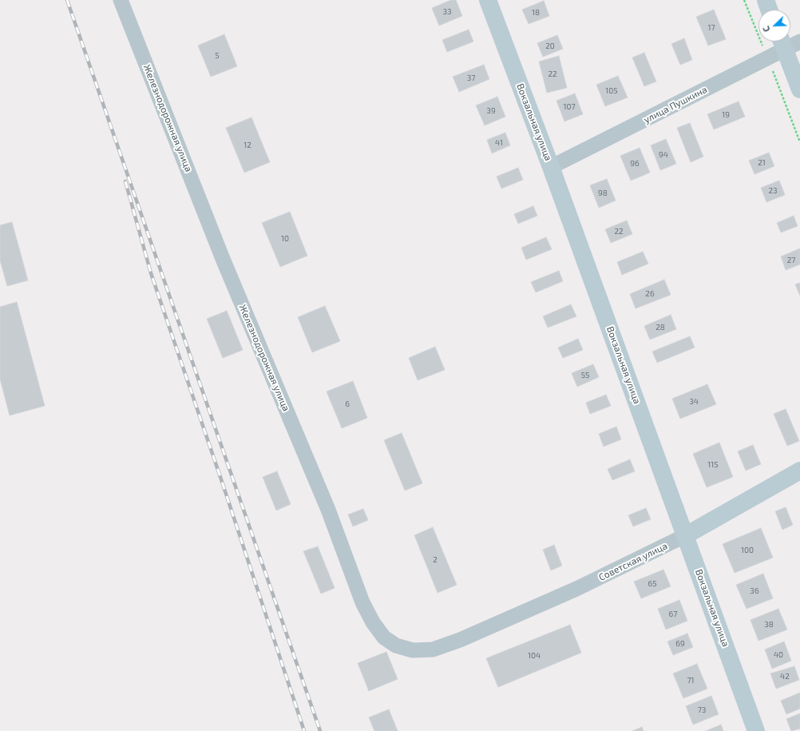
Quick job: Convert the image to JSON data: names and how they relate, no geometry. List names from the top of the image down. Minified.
{"streets":{"street":["улица Пушкина","Железнодорожная улица","Вокзальная улица","Советская улица"]},"crossings":[["улица Пушкина","Вокзальная улица"],["Железнодорожная улица","Советская улица"],["Вокзальная улица","Советская улица"]],"house_numbers":["33","18","17","20","5","22","37","105","107","39","19","41","12","94","21","96","23","98","22","10","27","26","28","55","34","6","115","100","2","65","36","67","38","69","40","104","42","71","73"],"north":"bottom left"}
